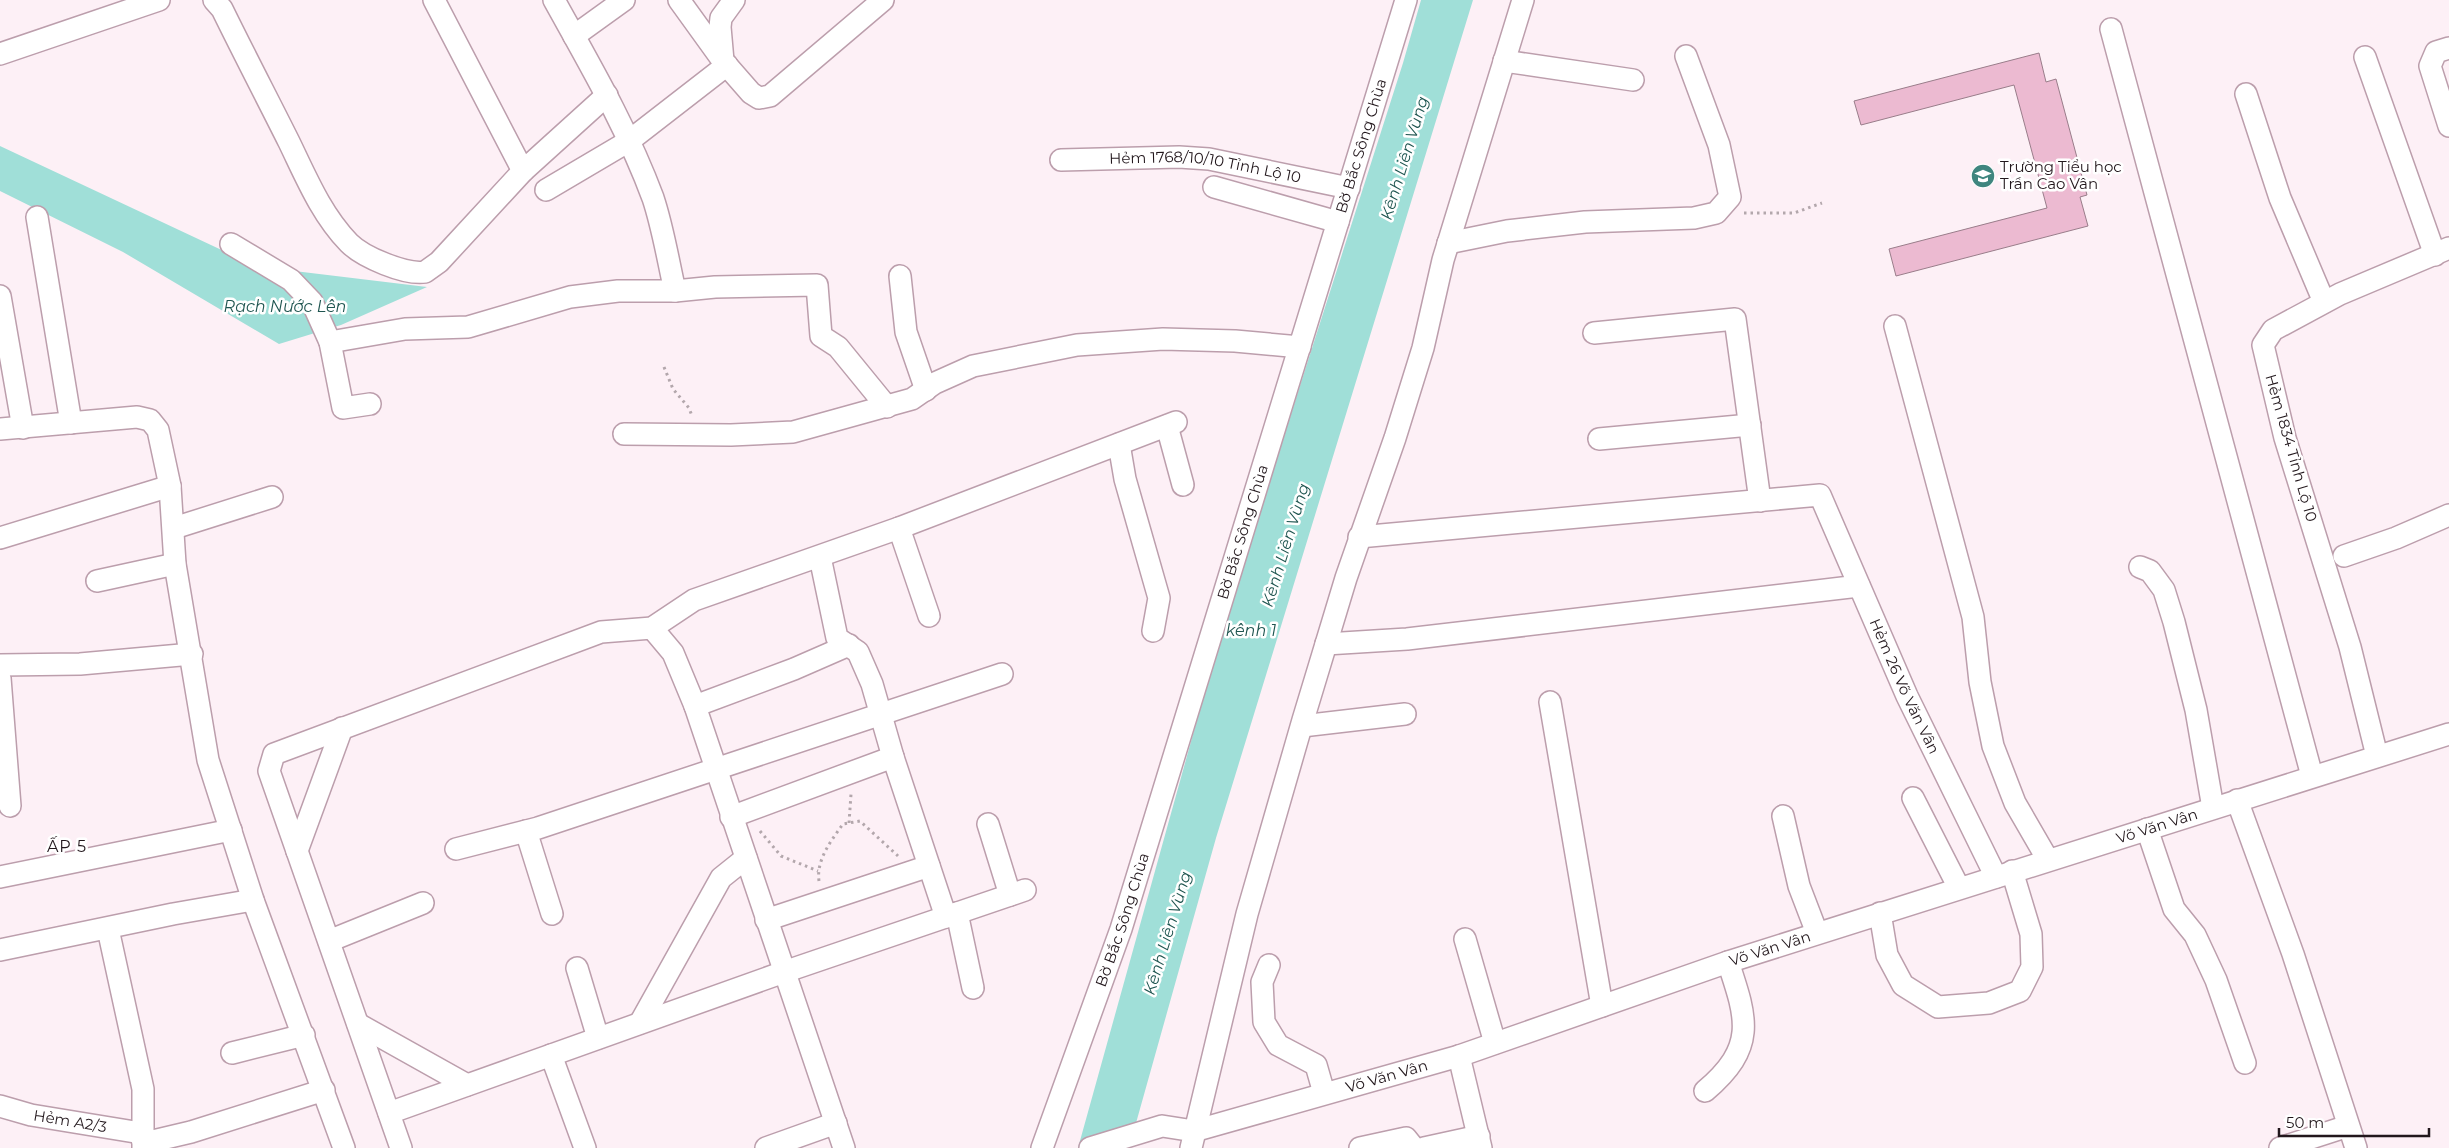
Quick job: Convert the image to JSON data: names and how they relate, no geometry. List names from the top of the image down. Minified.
{"streets":{"street":["Bờ Bắc Sông Chùa","Hẻm 1768/10/10 Tỉnh Lộ 10","Hẻm 1834 Tỉnh Lộ 10","Hẻm 26 Võ Văn Vân","Võ Văn Vân","Hẻm A2/3"]},"crossings":[["Bờ Bắc Sông Chùa","Hẻm 1768/10/10 Tỉnh Lộ 10"],["Hẻm 1834 Tỉnh Lộ 10","Võ Văn Vân"],["Hẻm 26 Võ Văn Vân","Võ Văn Vân"]],"districts":["ẤP 5"],"water":["Kênh Liên Vùng","Rạch Nước Lên","kênh 1"],"places":{"school or university":["Trường Tiểu học Trần Cao Vân"]},"scale_bar":"50 m"}
